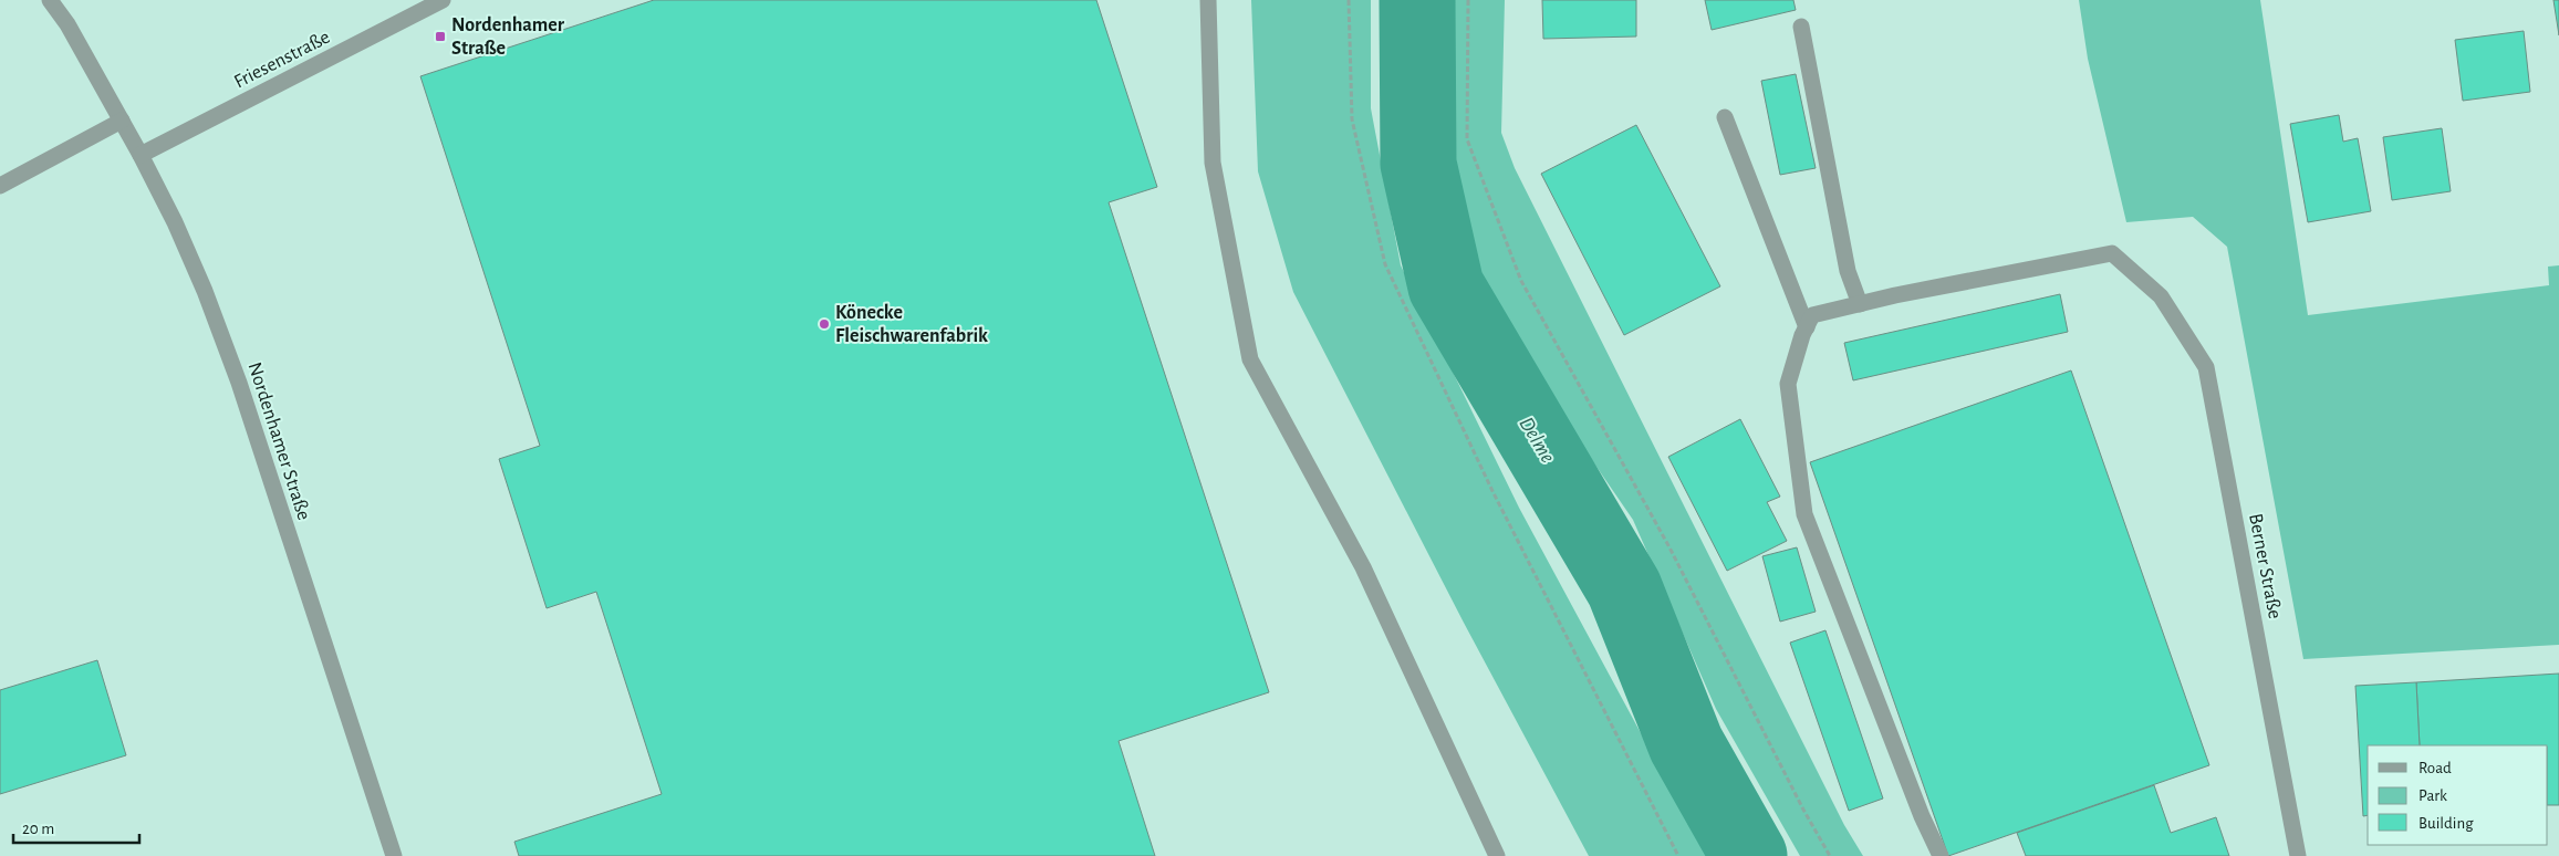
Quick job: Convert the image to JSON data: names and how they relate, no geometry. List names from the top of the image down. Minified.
{"streets":{"street":["Friesenstraße","Nordenhamer Straße","Berner Straße"]},"crossings":[["Friesenstraße","Nordenhamer Straße"]],"water":["Delme"],"places":{"transit":["Nordenhamer Straße"],"other":["Könecke Fleischwarenfabrik"]},"legend":["Road","Park","Building"],"scale_bar":"20 m"}
